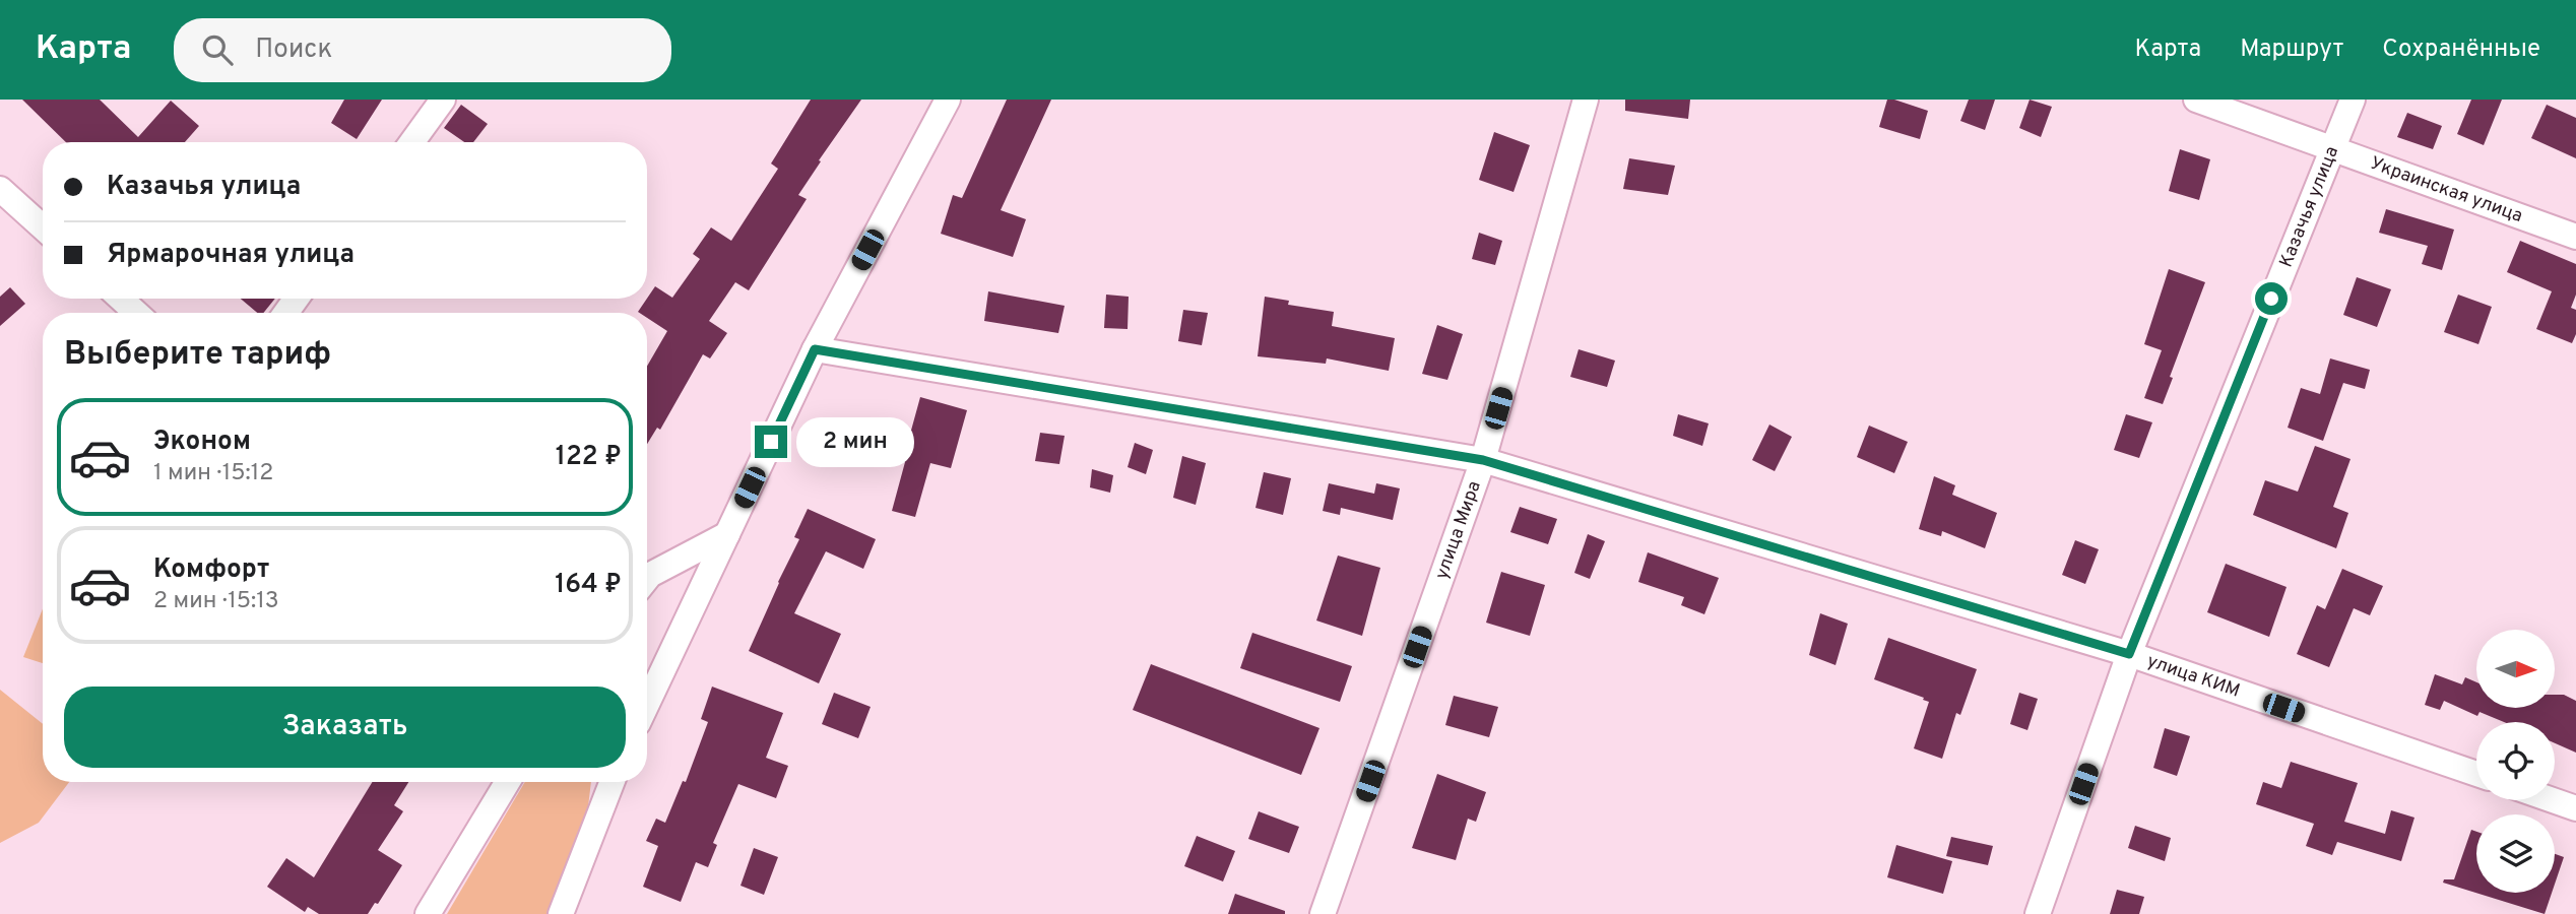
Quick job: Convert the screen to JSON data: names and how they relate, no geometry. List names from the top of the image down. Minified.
{"streets":{"street":["Украинская улица","Казачья улица","улица Мира","улица КИМ"]},"crossings":[["Украинская улица","Казачья улица"],["Казачья улица","улица КИМ"],["улица Мира","улица КИМ"]],"north":"right","page":{"header":"Карта","search":"Поиск","nav":["Карта","Маршрут","Сохранённые"],"banner":["Казачья улица","Ярмарочная улица"],"heading":"Выберите тариф","list":[{"name":"Эконом","note":"1 мин · 15:12","value":"122 ₽"},{"name":"Комфорт","note":"2 мин · 15:13","value":"164 ₽"}],"bubble":"2 мин","buttons":"Заказать"}}
